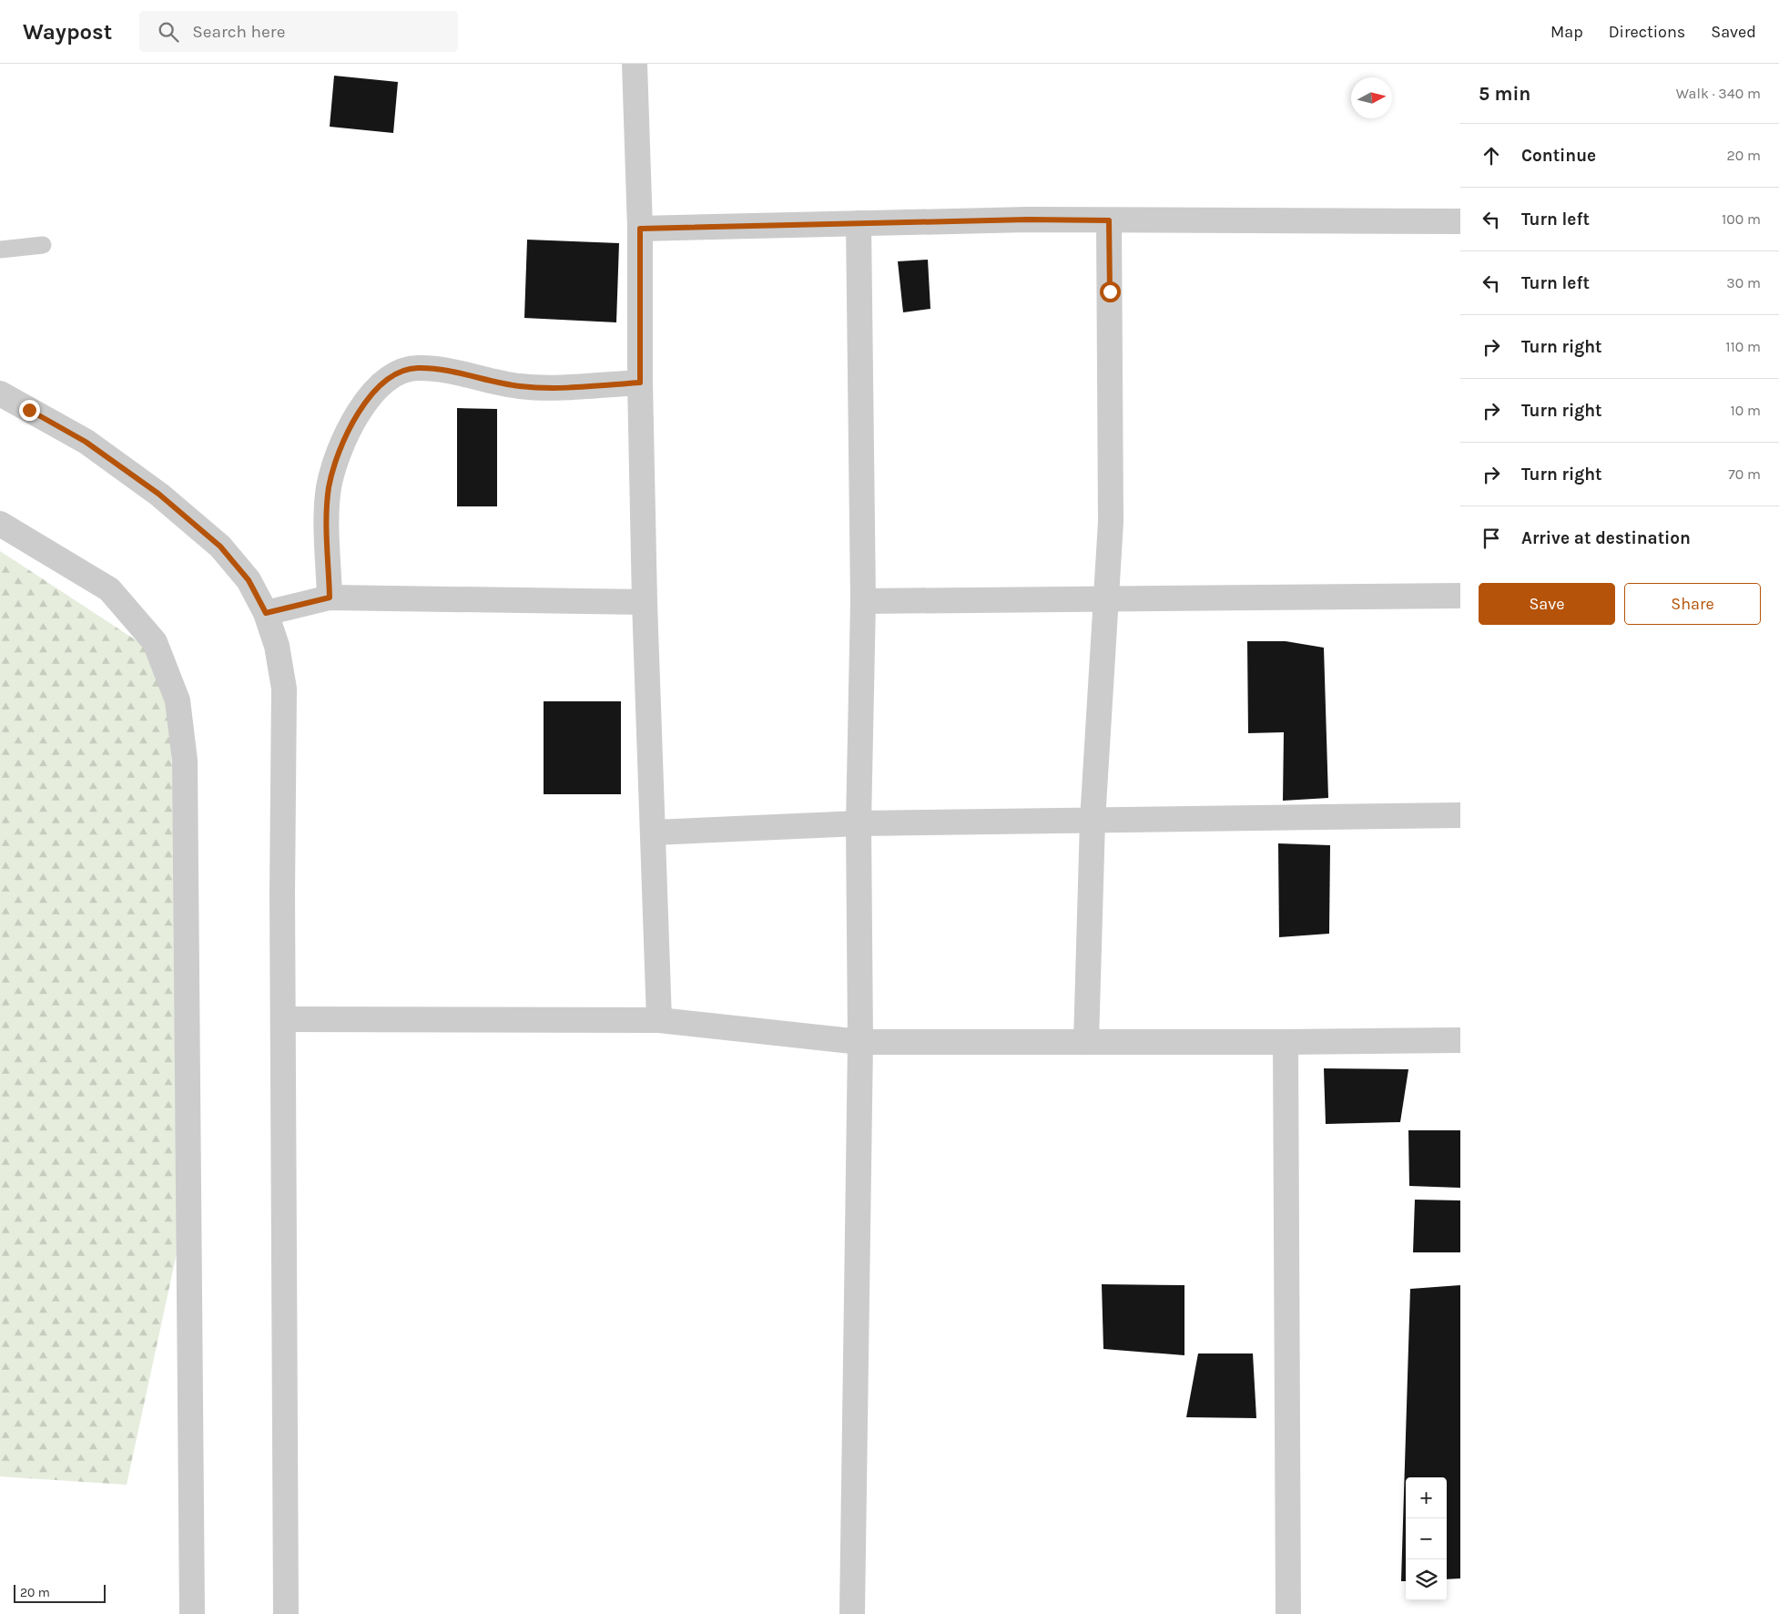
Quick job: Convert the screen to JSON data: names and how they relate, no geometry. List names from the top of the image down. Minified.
{"scale_bar":"20 m","north":"right","page":{"header":"Waypost","search":"Search here","nav":["Map","Directions","Saved"],"heading":["5 min","Walk · 340 m"],"list":[["Continue","20 m"],["Turn left","100 m"],["Turn left","30 m"],["Turn right","110 m"],["Turn right","10 m"],["Turn right","70 m"],"Arrive at destination"],"buttons":["Save","Share"],"map_buttons":["+","−"],"scale":"20 m"}}
